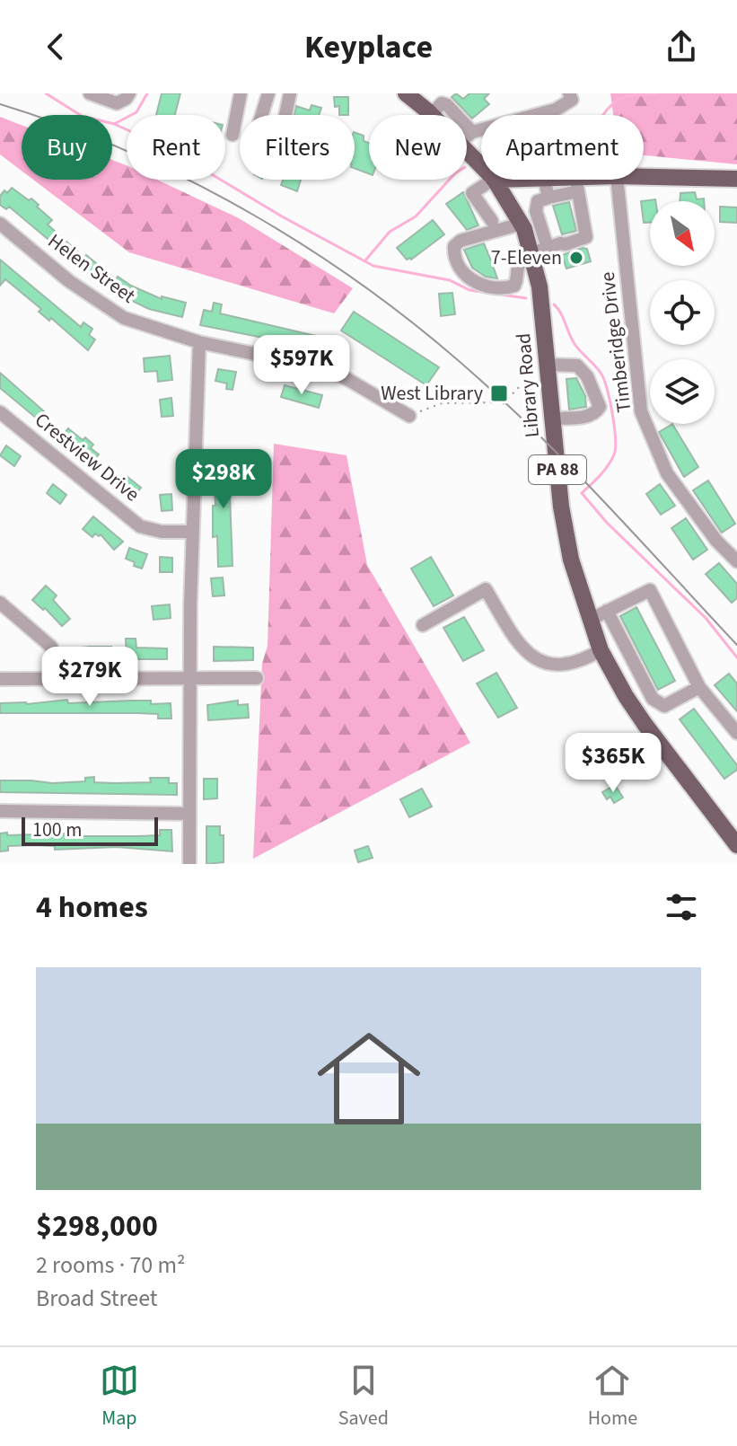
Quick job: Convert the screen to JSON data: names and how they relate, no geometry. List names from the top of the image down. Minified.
{"streets":{"main road":["Library Road","PA 88"],"street":["Helen Street","Timberidge Drive","Crestview Drive"]},"places":{"other":["7-Eleven"],"transit":["West Library"]},"scale_bar":"100 m","north":"bottom right","page":{"header":"Keyplace","chip":["Buy","Rent","Filters","New","Apartment"],"price":["$597K","$298K","$279K","$365K"],"scale":"100 m","heading":"4 homes","list":[{"name":"$298,000","note":"2 rooms · 70 m² · Broad Street"}],"tabs":["Map","Saved","Home"]}}
